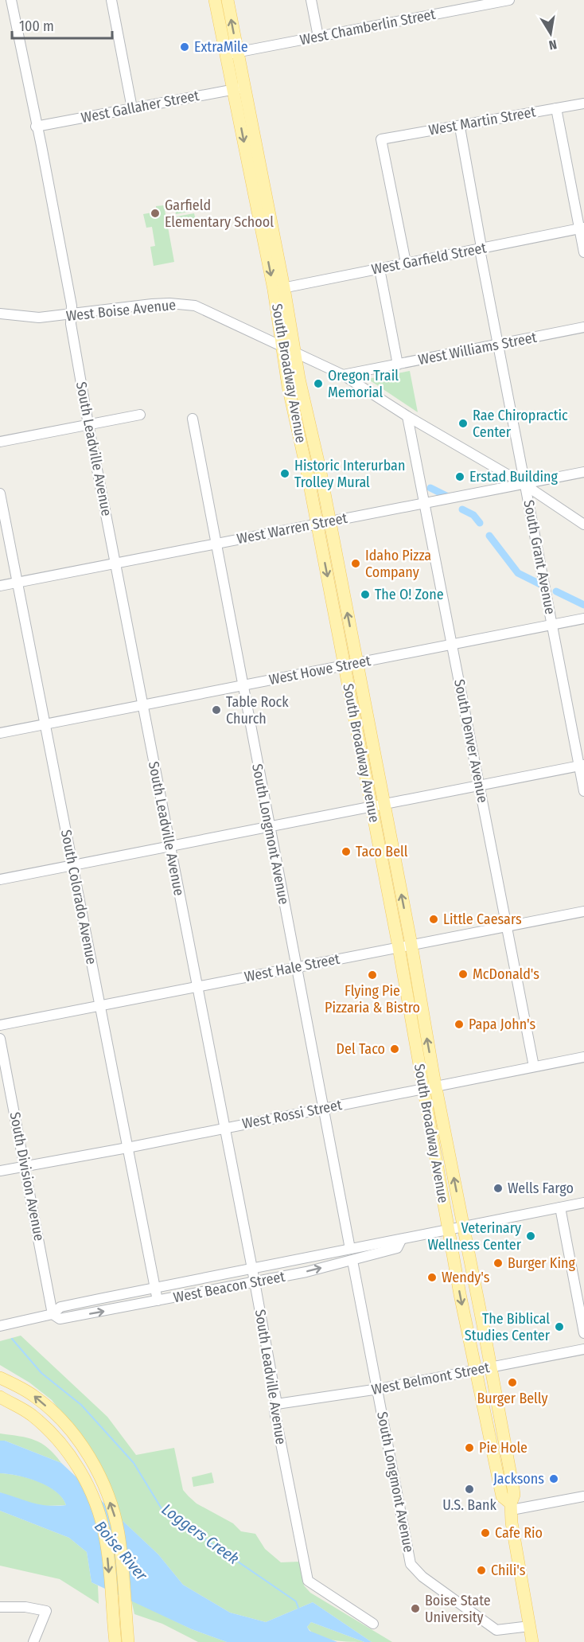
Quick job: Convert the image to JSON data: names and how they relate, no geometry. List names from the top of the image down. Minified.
{"streets":{"main road":["South Broadway Avenue"],"street":["West Chamberlin Street","West Gallaher Street","West Martin Street","West Garfield Street","West Boise Avenue","West Williams Street","South Leadville Avenue","West Warren Street","South Grant Avenue","West Howe Street","South Denver Avenue","South Longmont Avenue","South Colorado Avenue","West Hale Street","West Rossi Street","South Division Avenue","West Beacon Street","West Belmont Street"]},"crossings":[["West Chamberlin Street","South Broadway Avenue"],["West Gallaher Street","South Broadway Avenue"],["West Gallaher Street","South Leadville Avenue"],["West Martin Street","West Garfield Street"],["West Martin Street","South Grant Avenue"],["West Garfield Street","South Broadway Avenue"],["West Garfield Street","South Grant Avenue"],["West Boise Avenue","West Williams Street"],["West Boise Avenue","South Broadway Avenue"],["West Boise Avenue","South Leadville Avenue"],["West Boise Avenue","West Warren Street"],["West Boise Avenue","South Grant Avenue"],["West Boise Avenue","South Denver Avenue"],["West Williams Street","South Grant Avenue"],["South Broadway Avenue","West Warren Street"],["South Broadway Avenue","West Howe Street"],["South Broadway Avenue","South Longmont Avenue"],["South Broadway Avenue","West Hale Street"],["South Broadway Avenue","West Rossi Street"],["South Broadway Avenue","West Beacon Street"],["South Broadway Avenue","West Belmont Street"],["South Leadville Avenue","West Warren Street"],["South Leadville Avenue","West Howe Street"],["South Leadville Avenue","West Hale Street"],["South Leadville Avenue","West Rossi Street"],["South Leadville Avenue","West Beacon Street"],["South Leadville Avenue","West Belmont Street"],["West Warren Street","South Grant Avenue"],["West Warren Street","South Denver Avenue"],["West Warren Street","South Longmont Avenue"],["West Warren Street","South Colorado Avenue"],["South Grant Avenue","West Howe Street"],["West Howe Street","South Denver Avenue"],["West Howe Street","South Longmont Avenue"],["West Howe Street","South Colorado Avenue"],["South Denver Avenue","West Hale Street"],["South Denver Avenue","West Rossi Street"],["South Longmont Avenue","West Hale Street"],["South Longmont Avenue","West Rossi Street"],["South Longmont Avenue","West Beacon Street"],["South Longmont Avenue","West Belmont Street"],["South Colorado Avenue","West Hale Street"],["South Colorado Avenue","West Rossi Street"],["South Colorado Avenue","West Beacon Street"],["West Rossi Street","South Division Avenue"],["South Division Avenue","West Beacon Street"]],"water":["Loggers Creek","Boise River"],"places":["ExtraMile","Garfield Elementary School","Oregon Trail Memorial","Rae Chiropractic Center","Historic Interurban Trolley Mural","Erstad Building","Idaho Pizza Company","The O! Zone","Table Rock Church","Taco Bell","Little Caesars","McDonald's","Flying Pie Pizzaria & Bistro","Papa John's","Del Taco","Wells Fargo","Veterinary Wellness Center","Burger King","Wendy's","The Biblical Studies Center","Burger Belly","Pie Hole","Jacksons","U.S. Bank","Cafe Rio","Chili's","Boise State University"],"scale_bar":"100 m","north":"bottom"}
